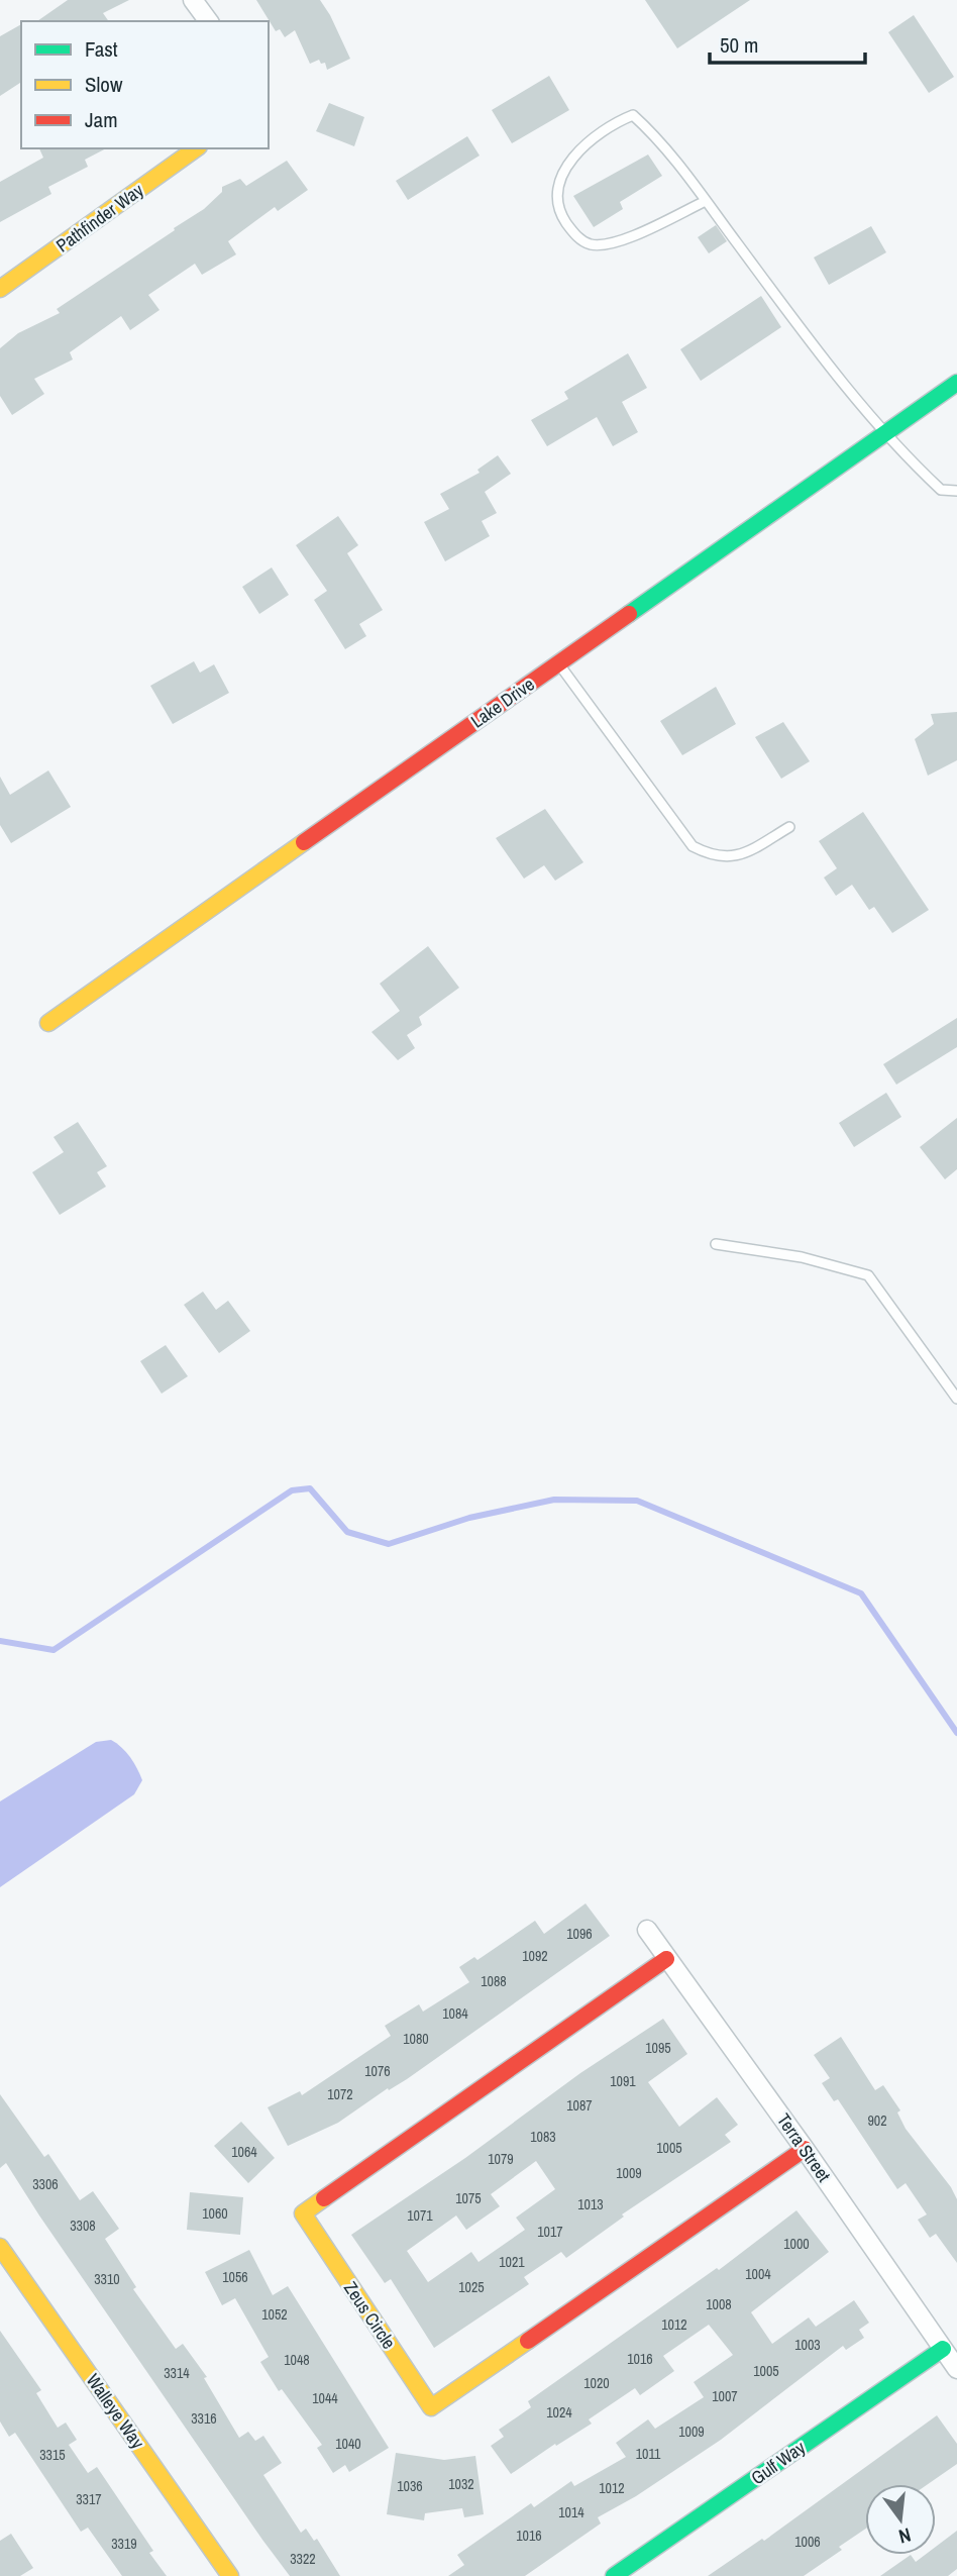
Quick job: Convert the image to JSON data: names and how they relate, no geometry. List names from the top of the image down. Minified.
{"streets":{"street":["Pathfinder Way","Lake Drive","Terra Street","Zeus Circle","Walleye Way","Gulf Way"]},"crossings":[["Terra Street","Zeus Circle"],["Terra Street","Gulf Way"]],"house_numbers":["1096","1092","1088","1084","1080","1095","1076","1091","1072","1087","902","1083","1005","1064","1079","1009","3306","1075","1013","1060","1071","3308","1017","1000","1021","1004","1056","3310","1025","1008","1052","1012","1003","1016","1048","1005","3314","1020","1007","1044","1024","3316","1009","1040","1011","3315","1032","1036","1012","3317","1014","1016","1006","3319","3322"],"legend":["Fast","Slow","Jam"],"scale_bar":"50 m","north":"bottom"}
